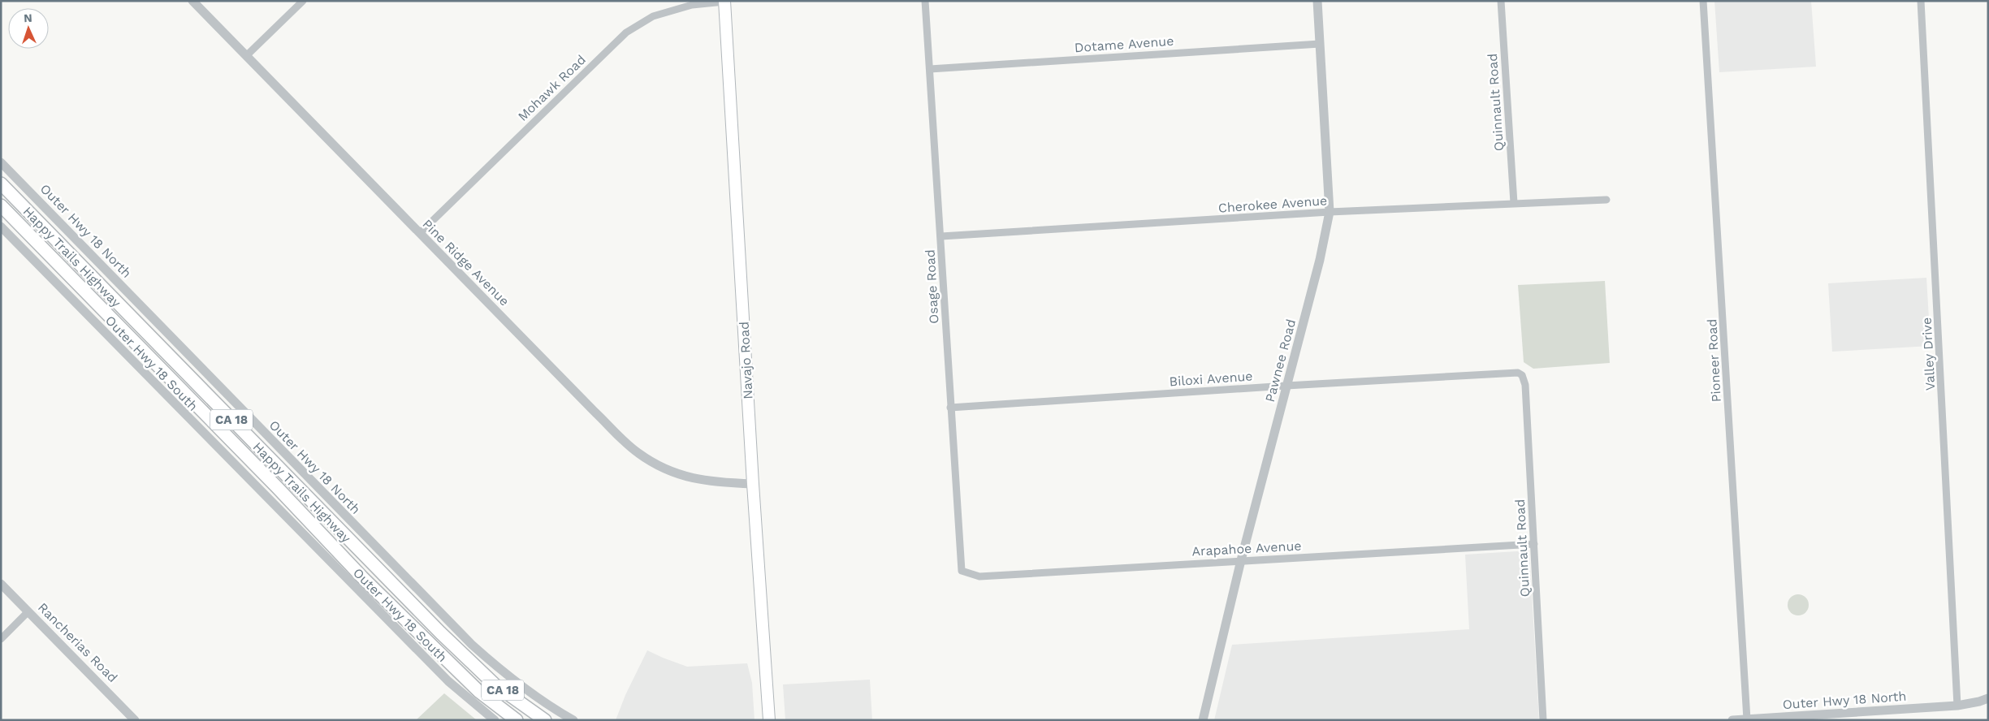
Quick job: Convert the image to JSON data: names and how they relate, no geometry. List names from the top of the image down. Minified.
{"streets":{"main road":["Happy Trails Highway","Navajo Road","CA 18"],"street":["Dotame Avenue","Mohawk Road","Quinnault Road","Cherokee Avenue","Outer Hwy 18 North","Pine Ridge Avenue","Osage Road","Valley Drive","Pawnee Road","Pioneer Road","Outer Hwy 18 South","Biloxi Avenue","Arapahoe Avenue","Rancherias Road"]},"crossings":[["Dotame Avenue","Osage Road"],["Dotame Avenue","Pawnee Road"],["Mohawk Road","Pine Ridge Avenue"],["Mohawk Road","Navajo Road"],["Quinnault Road","Cherokee Avenue"],["Quinnault Road","Biloxi Avenue"],["Quinnault Road","Arapahoe Avenue"],["Cherokee Avenue","Osage Road"],["Cherokee Avenue","Pawnee Road"],["Outer Hwy 18 North","Valley Drive"],["Outer Hwy 18 North","Pioneer Road"],["Pine Ridge Avenue","Navajo Road"],["Osage Road","Biloxi Avenue"],["Osage Road","Arapahoe Avenue"],["Pawnee Road","Biloxi Avenue"],["Pawnee Road","Arapahoe Avenue"]],"north":"top"}
